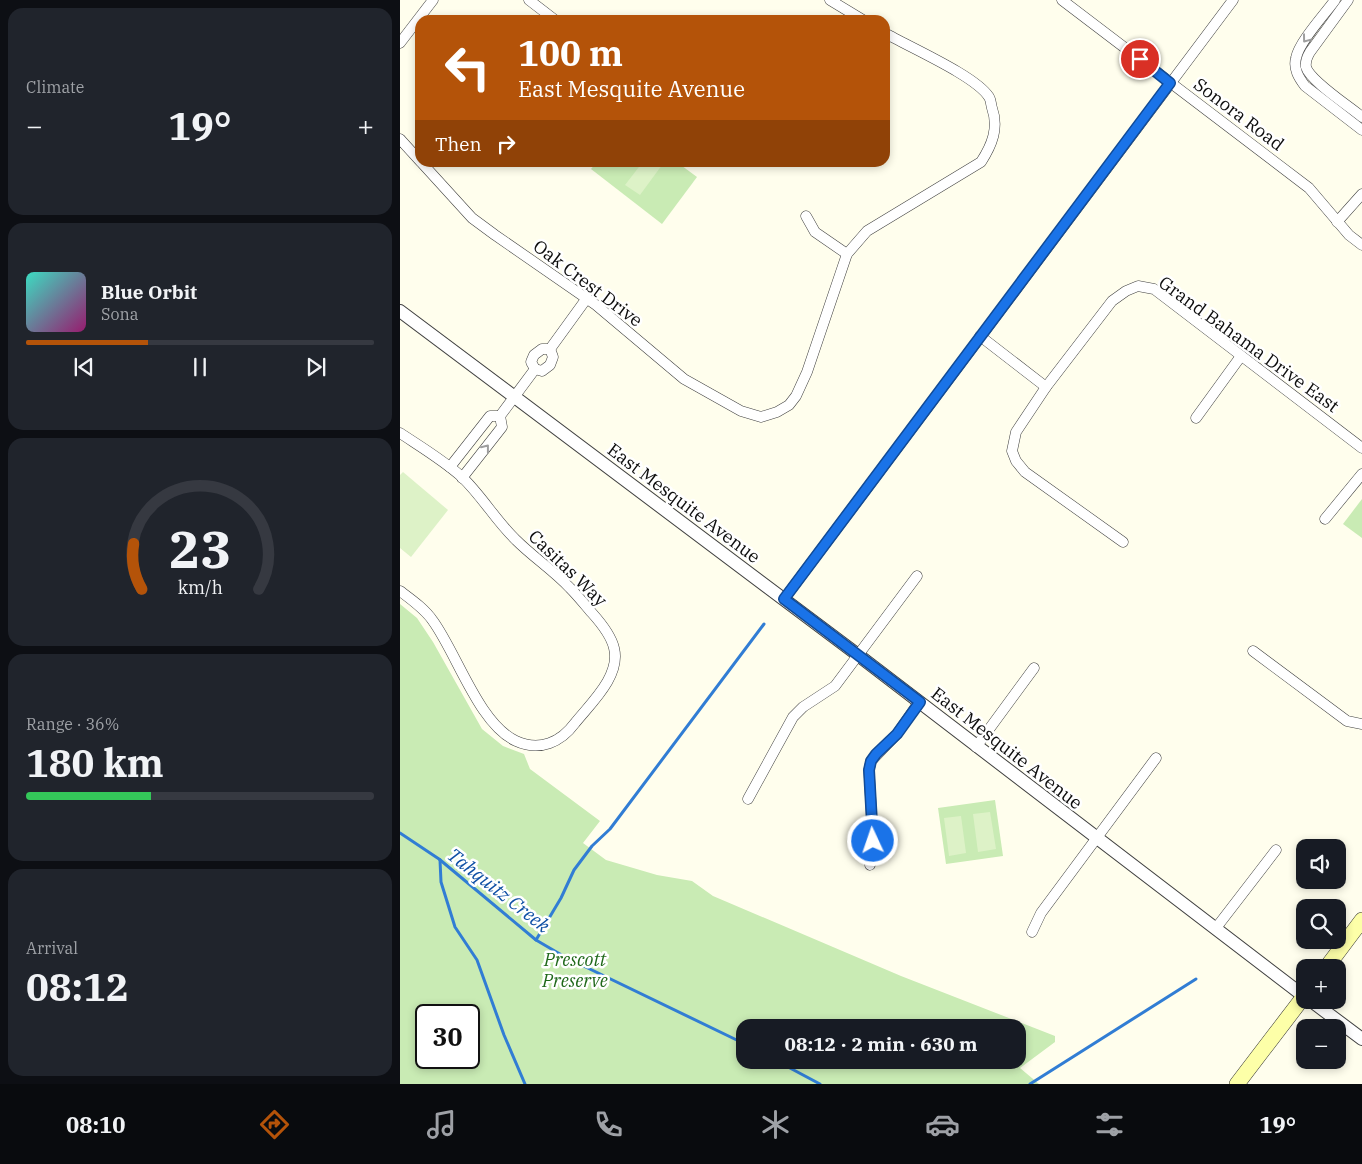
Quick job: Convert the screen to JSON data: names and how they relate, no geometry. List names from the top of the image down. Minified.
{"streets":{"street":["Sonora Road","Oak Crest Drive","Grand Bahama Drive East","East Mesquite Avenue","Casitas Way"]},"water":["Tahquitz Creek"],"parks":["Prescott Preserve"],"page":{"tile":["Climate",["Range · 36%","180 km"],["Arrival","08:12"]],"turn":["100 m","East Mesquite Avenue"],"heat":["−","19°","+"],"then":"Then","song":["Blue Orbit","Sona"],"map_buttons":["+","−"],"limit":"30","trip":"08:12 · 2 min · 630 m","tabs":["08:10","19°"],"gauge":["23","km/h"]}}
